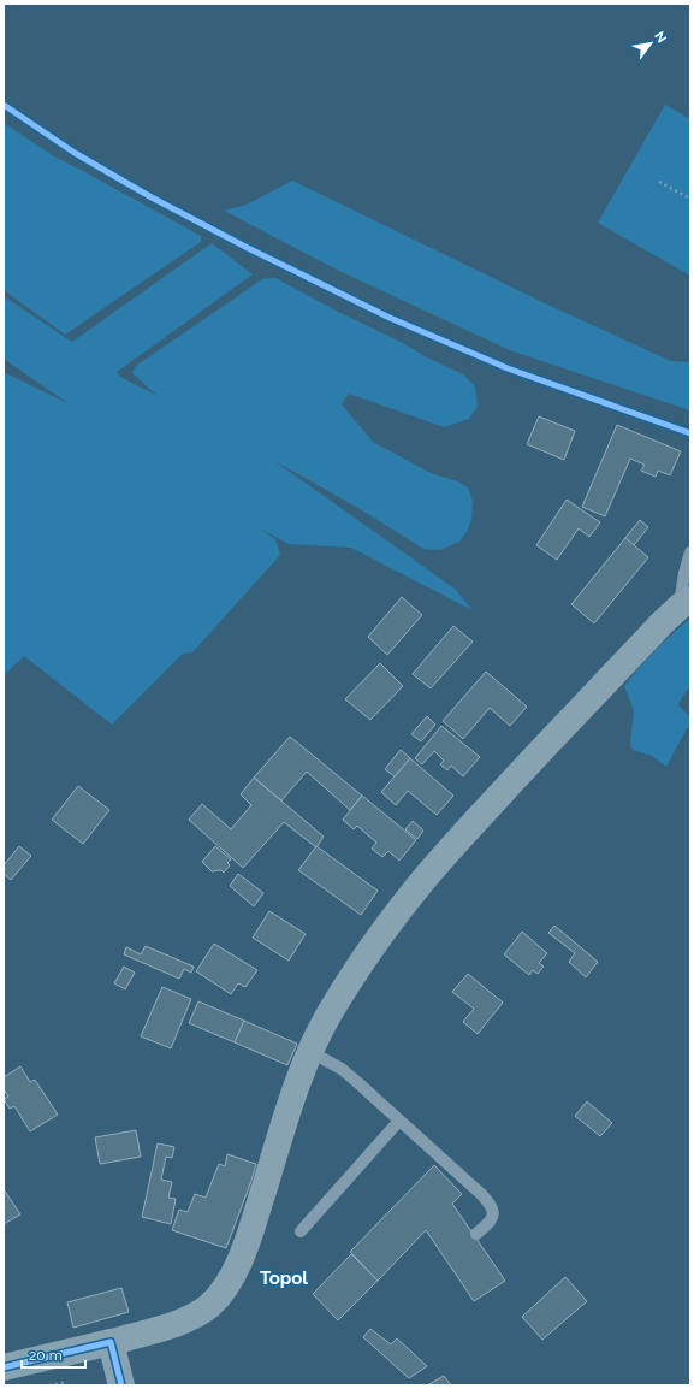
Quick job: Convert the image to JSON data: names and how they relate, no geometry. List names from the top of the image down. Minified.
{"districts":["Topol"],"scale_bar":"20 m","north":"top right"}
